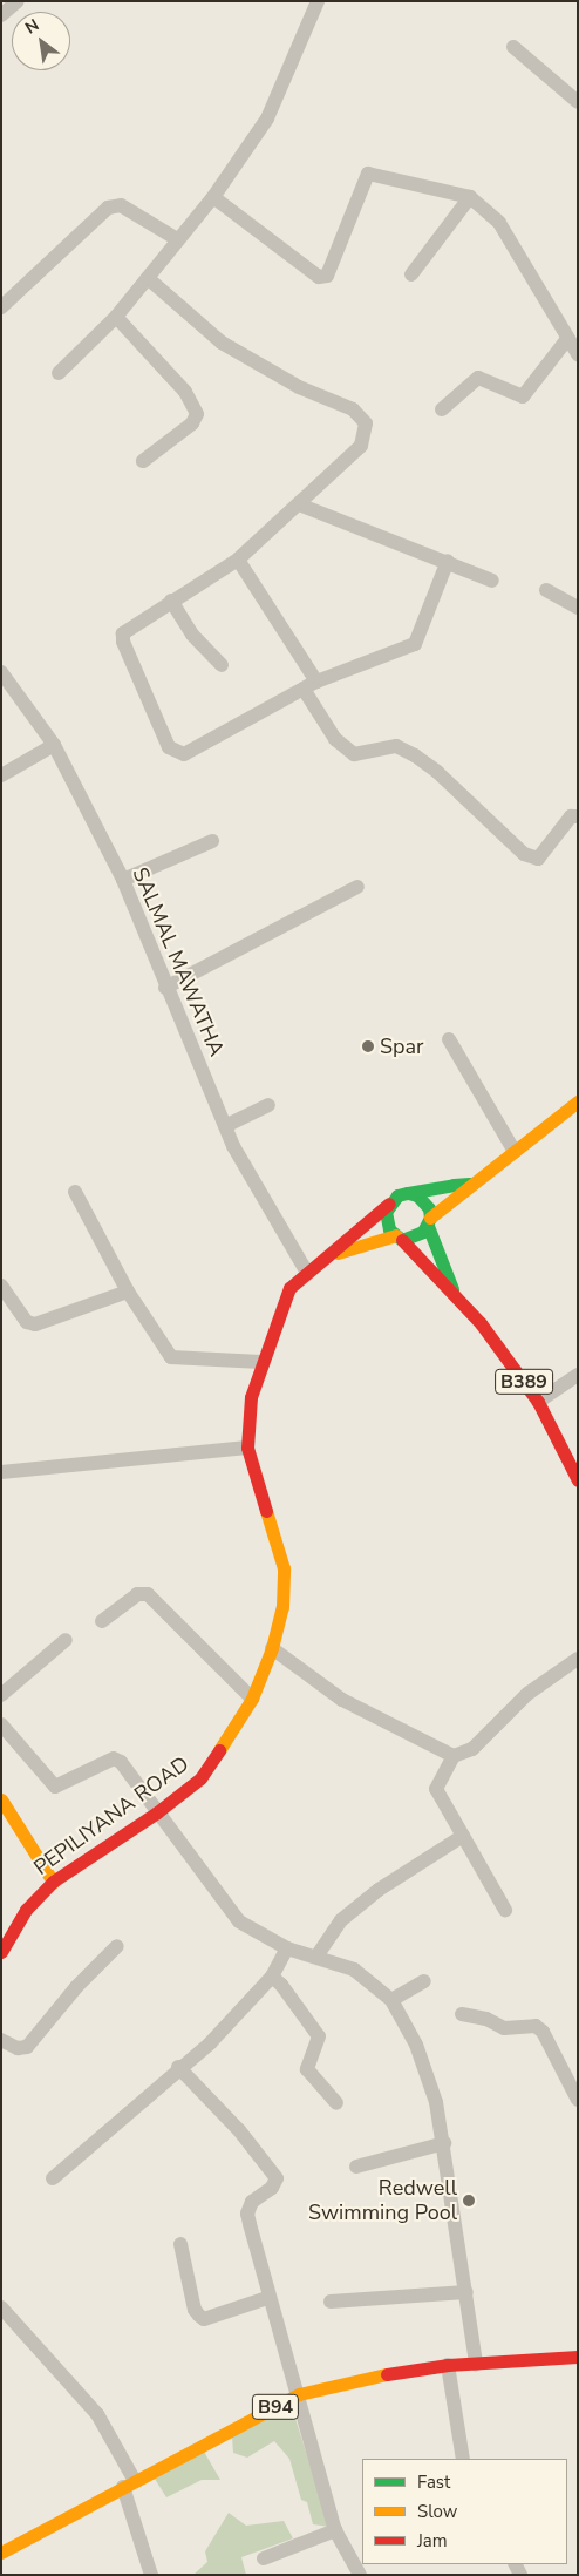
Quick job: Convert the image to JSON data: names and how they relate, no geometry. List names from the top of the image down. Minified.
{"streets":{"main road":["B389","PEPILIYANA ROAD","B94"],"street":["SALMAL MAWATHA"]},"crossings":[["SALMAL MAWATHA","PEPILIYANA ROAD"]],"places":["Spar","Redwell Swimming Pool"],"legend":["Fast","Slow","Jam"],"north":"top left"}
